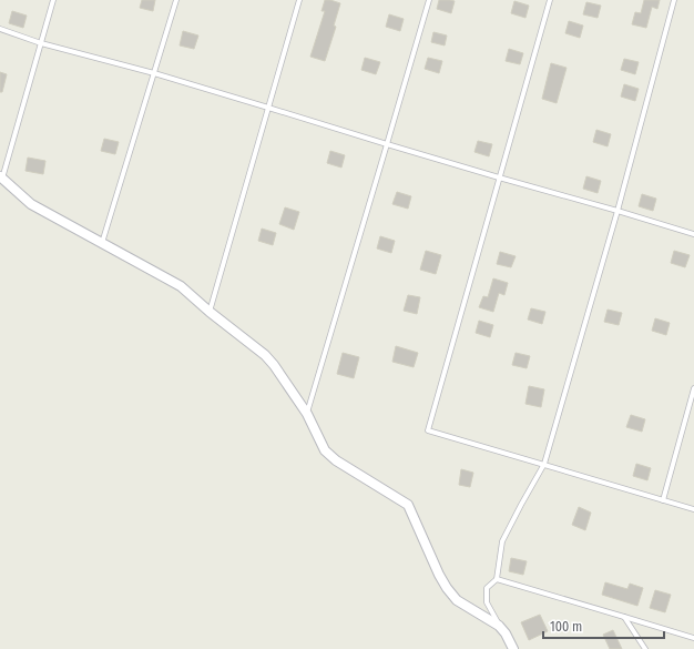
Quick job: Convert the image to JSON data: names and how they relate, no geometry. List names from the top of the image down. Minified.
{"scale_bar":"100 m"}
